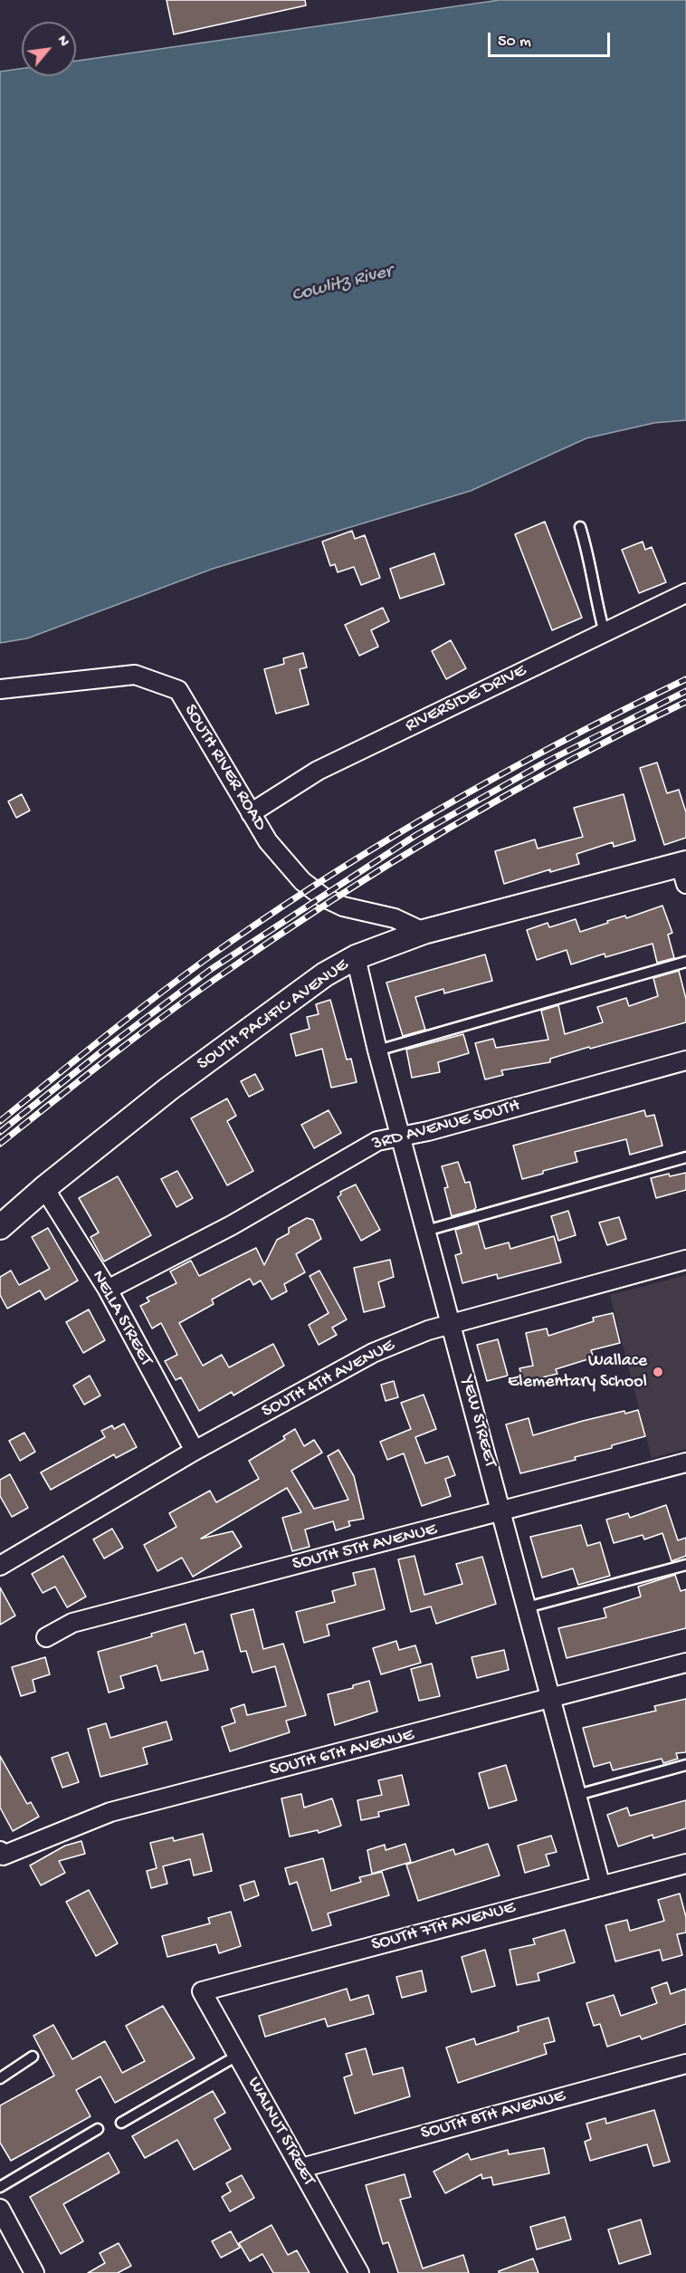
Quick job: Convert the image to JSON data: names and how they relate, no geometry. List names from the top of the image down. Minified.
{"streets":{"street":["RIVERSIDE DRIVE","SOUTH RIVER ROAD","SOUTH PACIFIC AVENUE","3RD AVENUE SOUTH","NELLA STREET","SOUTH 4TH AVENUE","YEW STREET","SOUTH 5TH AVENUE","SOUTH 6TH AVENUE","SOUTH 7TH AVENUE","SOUTH 8TH AVENUE","WALNUT STREET"]},"crossings":[["RIVERSIDE DRIVE","SOUTH RIVER ROAD"],["SOUTH RIVER ROAD","SOUTH PACIFIC AVENUE"],["SOUTH PACIFIC AVENUE","NELLA STREET"],["SOUTH PACIFIC AVENUE","YEW STREET"],["3RD AVENUE SOUTH","NELLA STREET"],["3RD AVENUE SOUTH","YEW STREET"],["NELLA STREET","SOUTH 4TH AVENUE"],["SOUTH 4TH AVENUE","YEW STREET"],["YEW STREET","SOUTH 5TH AVENUE"],["YEW STREET","SOUTH 6TH AVENUE"],["YEW STREET","SOUTH 7TH AVENUE"],["SOUTH 7TH AVENUE","WALNUT STREET"],["SOUTH 8TH AVENUE","WALNUT STREET"]],"water":["Cowlitz River"],"places":["Wallace Elementary School"],"scale_bar":"50 m","north":"top right"}
